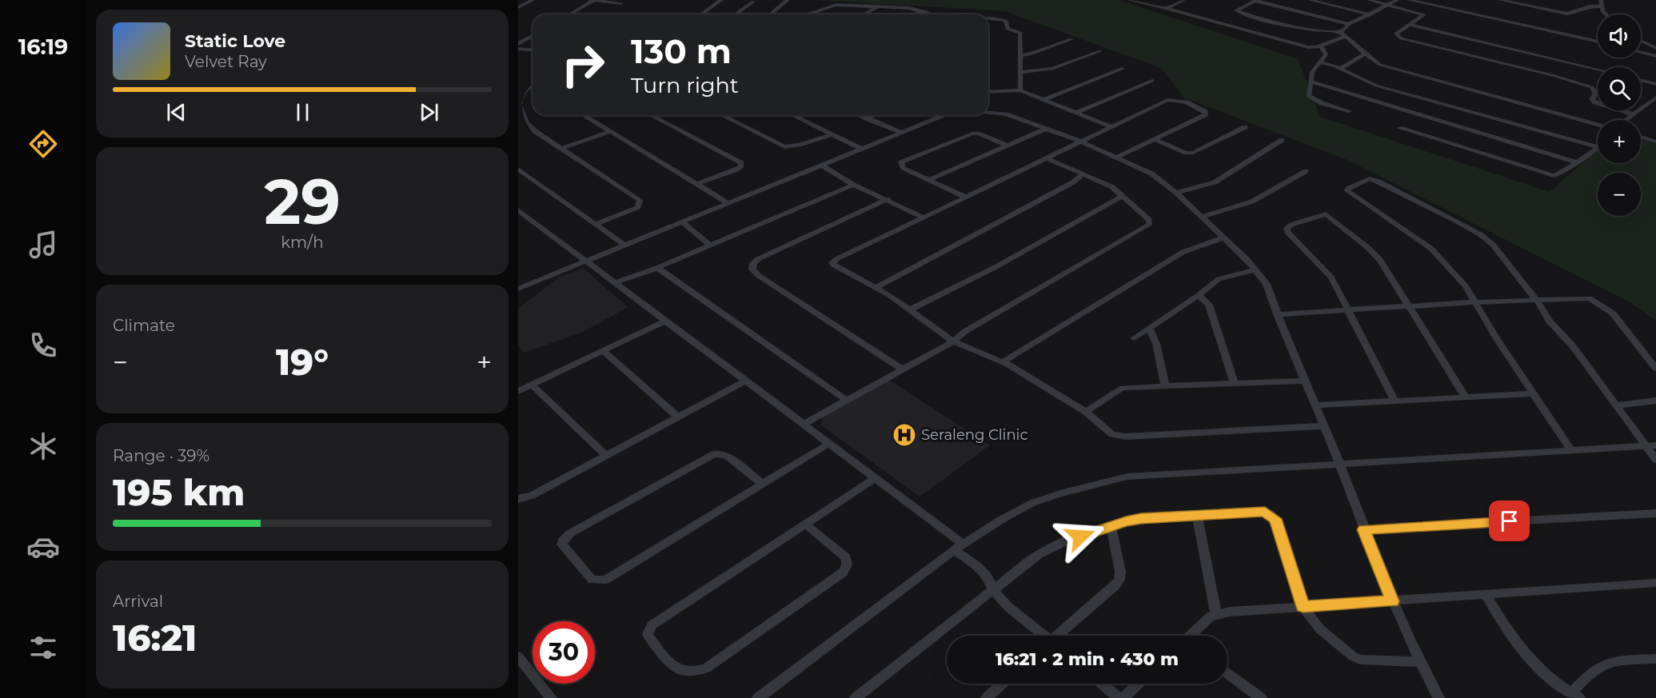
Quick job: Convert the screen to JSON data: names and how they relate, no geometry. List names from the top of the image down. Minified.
{"places":{"hospital":["Seraleng Clinic"]},"page":{"tabs":"16:19","map_buttons":["+","−"],"turn":["130 m","Turn right"],"song":["Static Love","Velvet Ray"],"tile":[["29","km/h"],"Climate",["Range · 39%","195 km"],["Arrival","16:21"]],"heat":["−","19°","+"],"limit":"30","trip":"16:21 · 2 min · 430 m"}}
